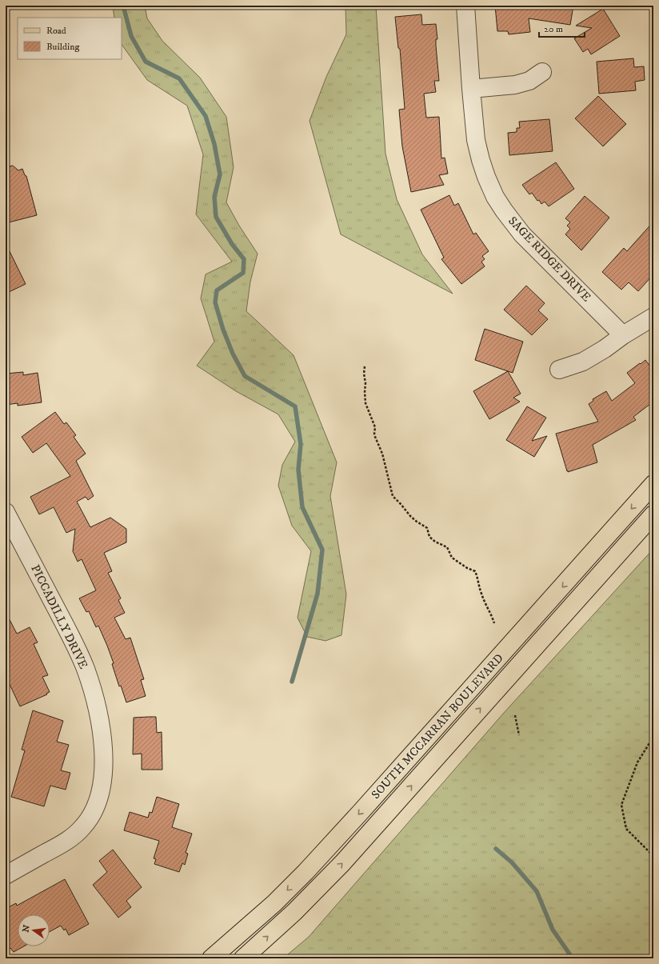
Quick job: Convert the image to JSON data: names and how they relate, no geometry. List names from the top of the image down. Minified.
{"streets":{"main road":["SOUTH MCCARRAN BOULEVARD"],"street":["SAGE RIDGE DRIVE","PICCADILLY DRIVE"]},"legend":["Road","Building"],"scale_bar":"20 m","north":"left"}
